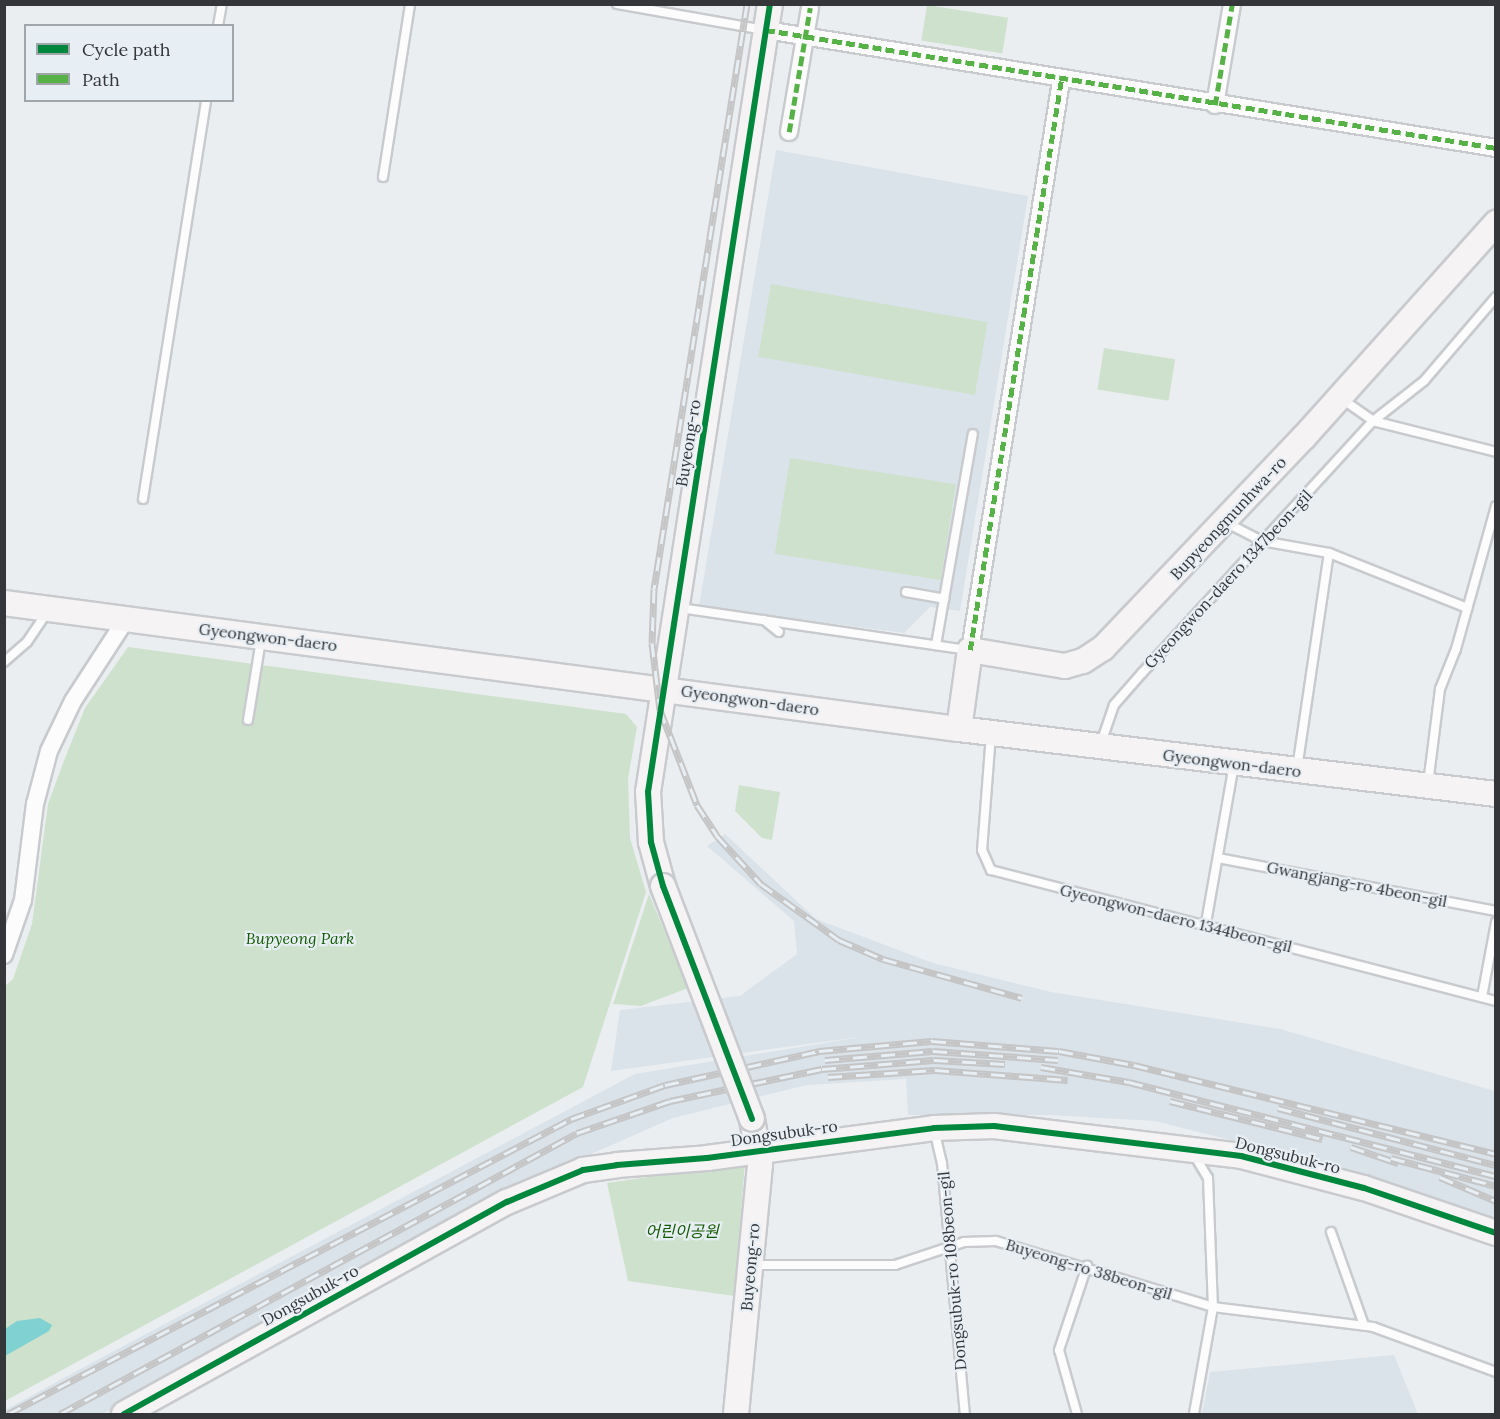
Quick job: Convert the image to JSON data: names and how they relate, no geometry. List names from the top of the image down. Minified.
{"streets":{"street":["Buyeong-ro","Bupyeongmunhwa-ro","Gyeongwon-daero","Dongsubuk-ro"],"lane":["Gyeongwon-daero 1347beon-gil","Gwangjang-ro 4beon-gil","Gyeongwon-daero 1344beon-gil","Buyeong-ro 38beon-gil","Dongsubuk-ro 108beon-gil"]},"crossings":[["Buyeong-ro","Gyeongwon-daero"],["Buyeong-ro","Dongsubuk-ro"],["Buyeong-ro","Buyeong-ro 38beon-gil"],["Gyeongwon-daero 1347beon-gil","Gyeongwon-daero"],["Gyeongwon-daero","Gyeongwon-daero 1344beon-gil"],["Dongsubuk-ro","Dongsubuk-ro 108beon-gil"],["Buyeong-ro 38beon-gil","Dongsubuk-ro 108beon-gil"]],"parks":["Bupyeong Park","어린이공원"],"legend":["Cycle path","Path"]}
